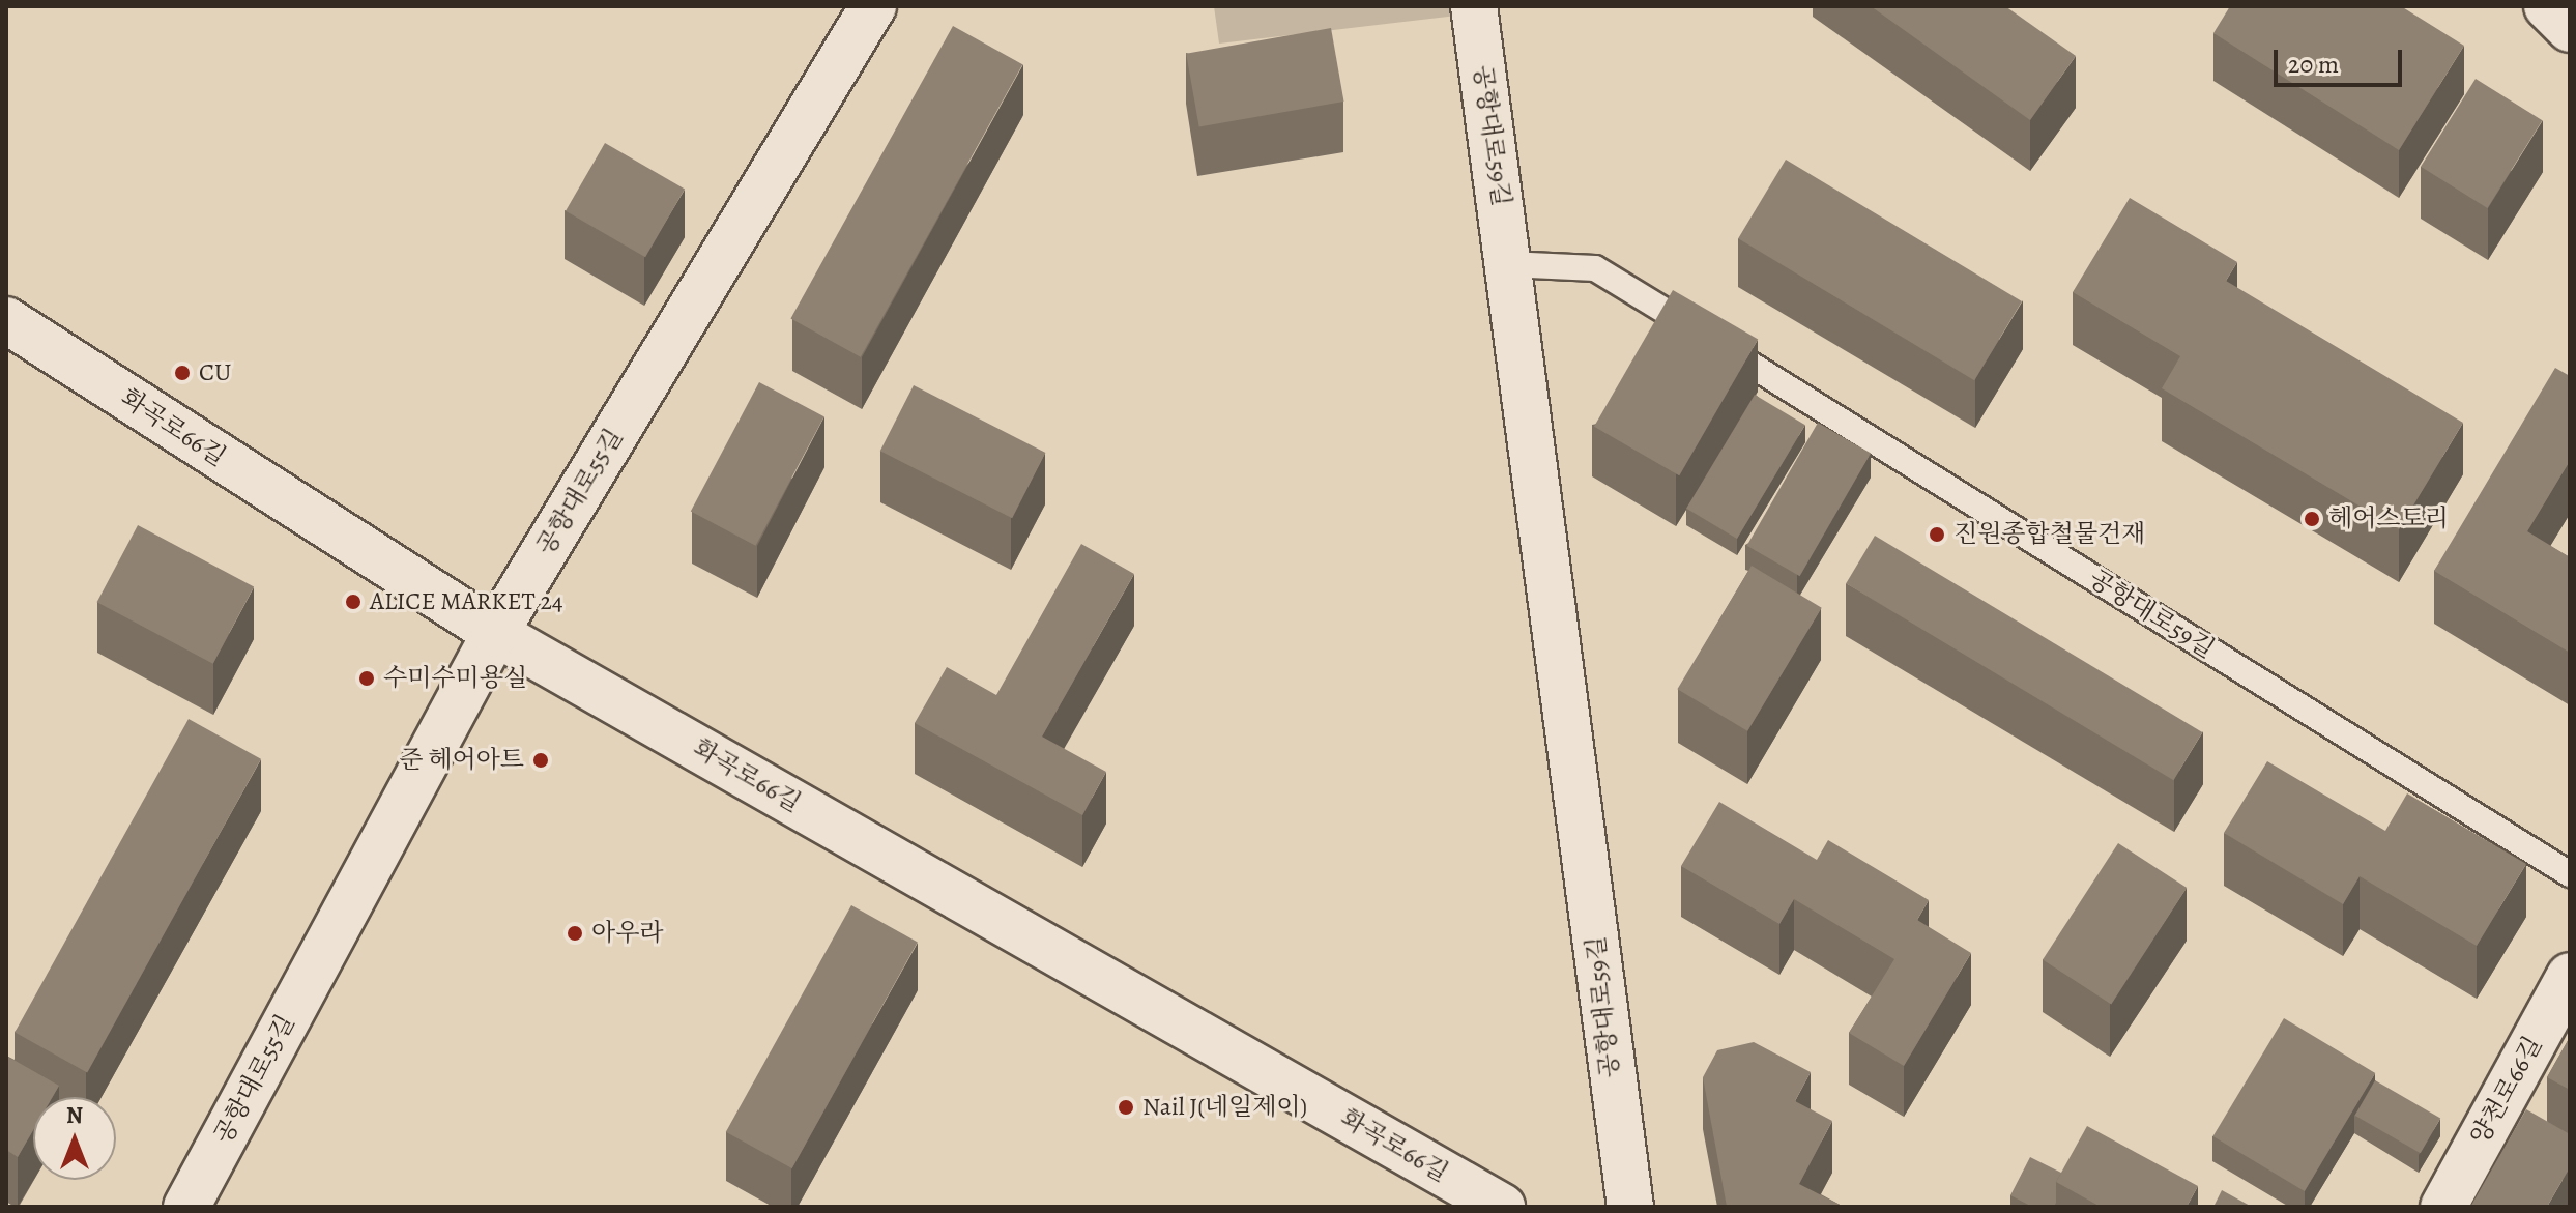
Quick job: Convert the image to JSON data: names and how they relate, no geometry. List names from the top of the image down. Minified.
{"streets":{"street":["공항대로59길","화곡로66길","공항대로55길","양천로66길"]},"crossings":[["화곡로66길","공항대로55길"]],"places":["CU","헤어스토리","진원종합철물건재","ALICE MARKET 24","수미수미용실","준 헤어아트","아우라","Nail J(네일제이)"],"scale_bar":"20 m","north":"top"}
